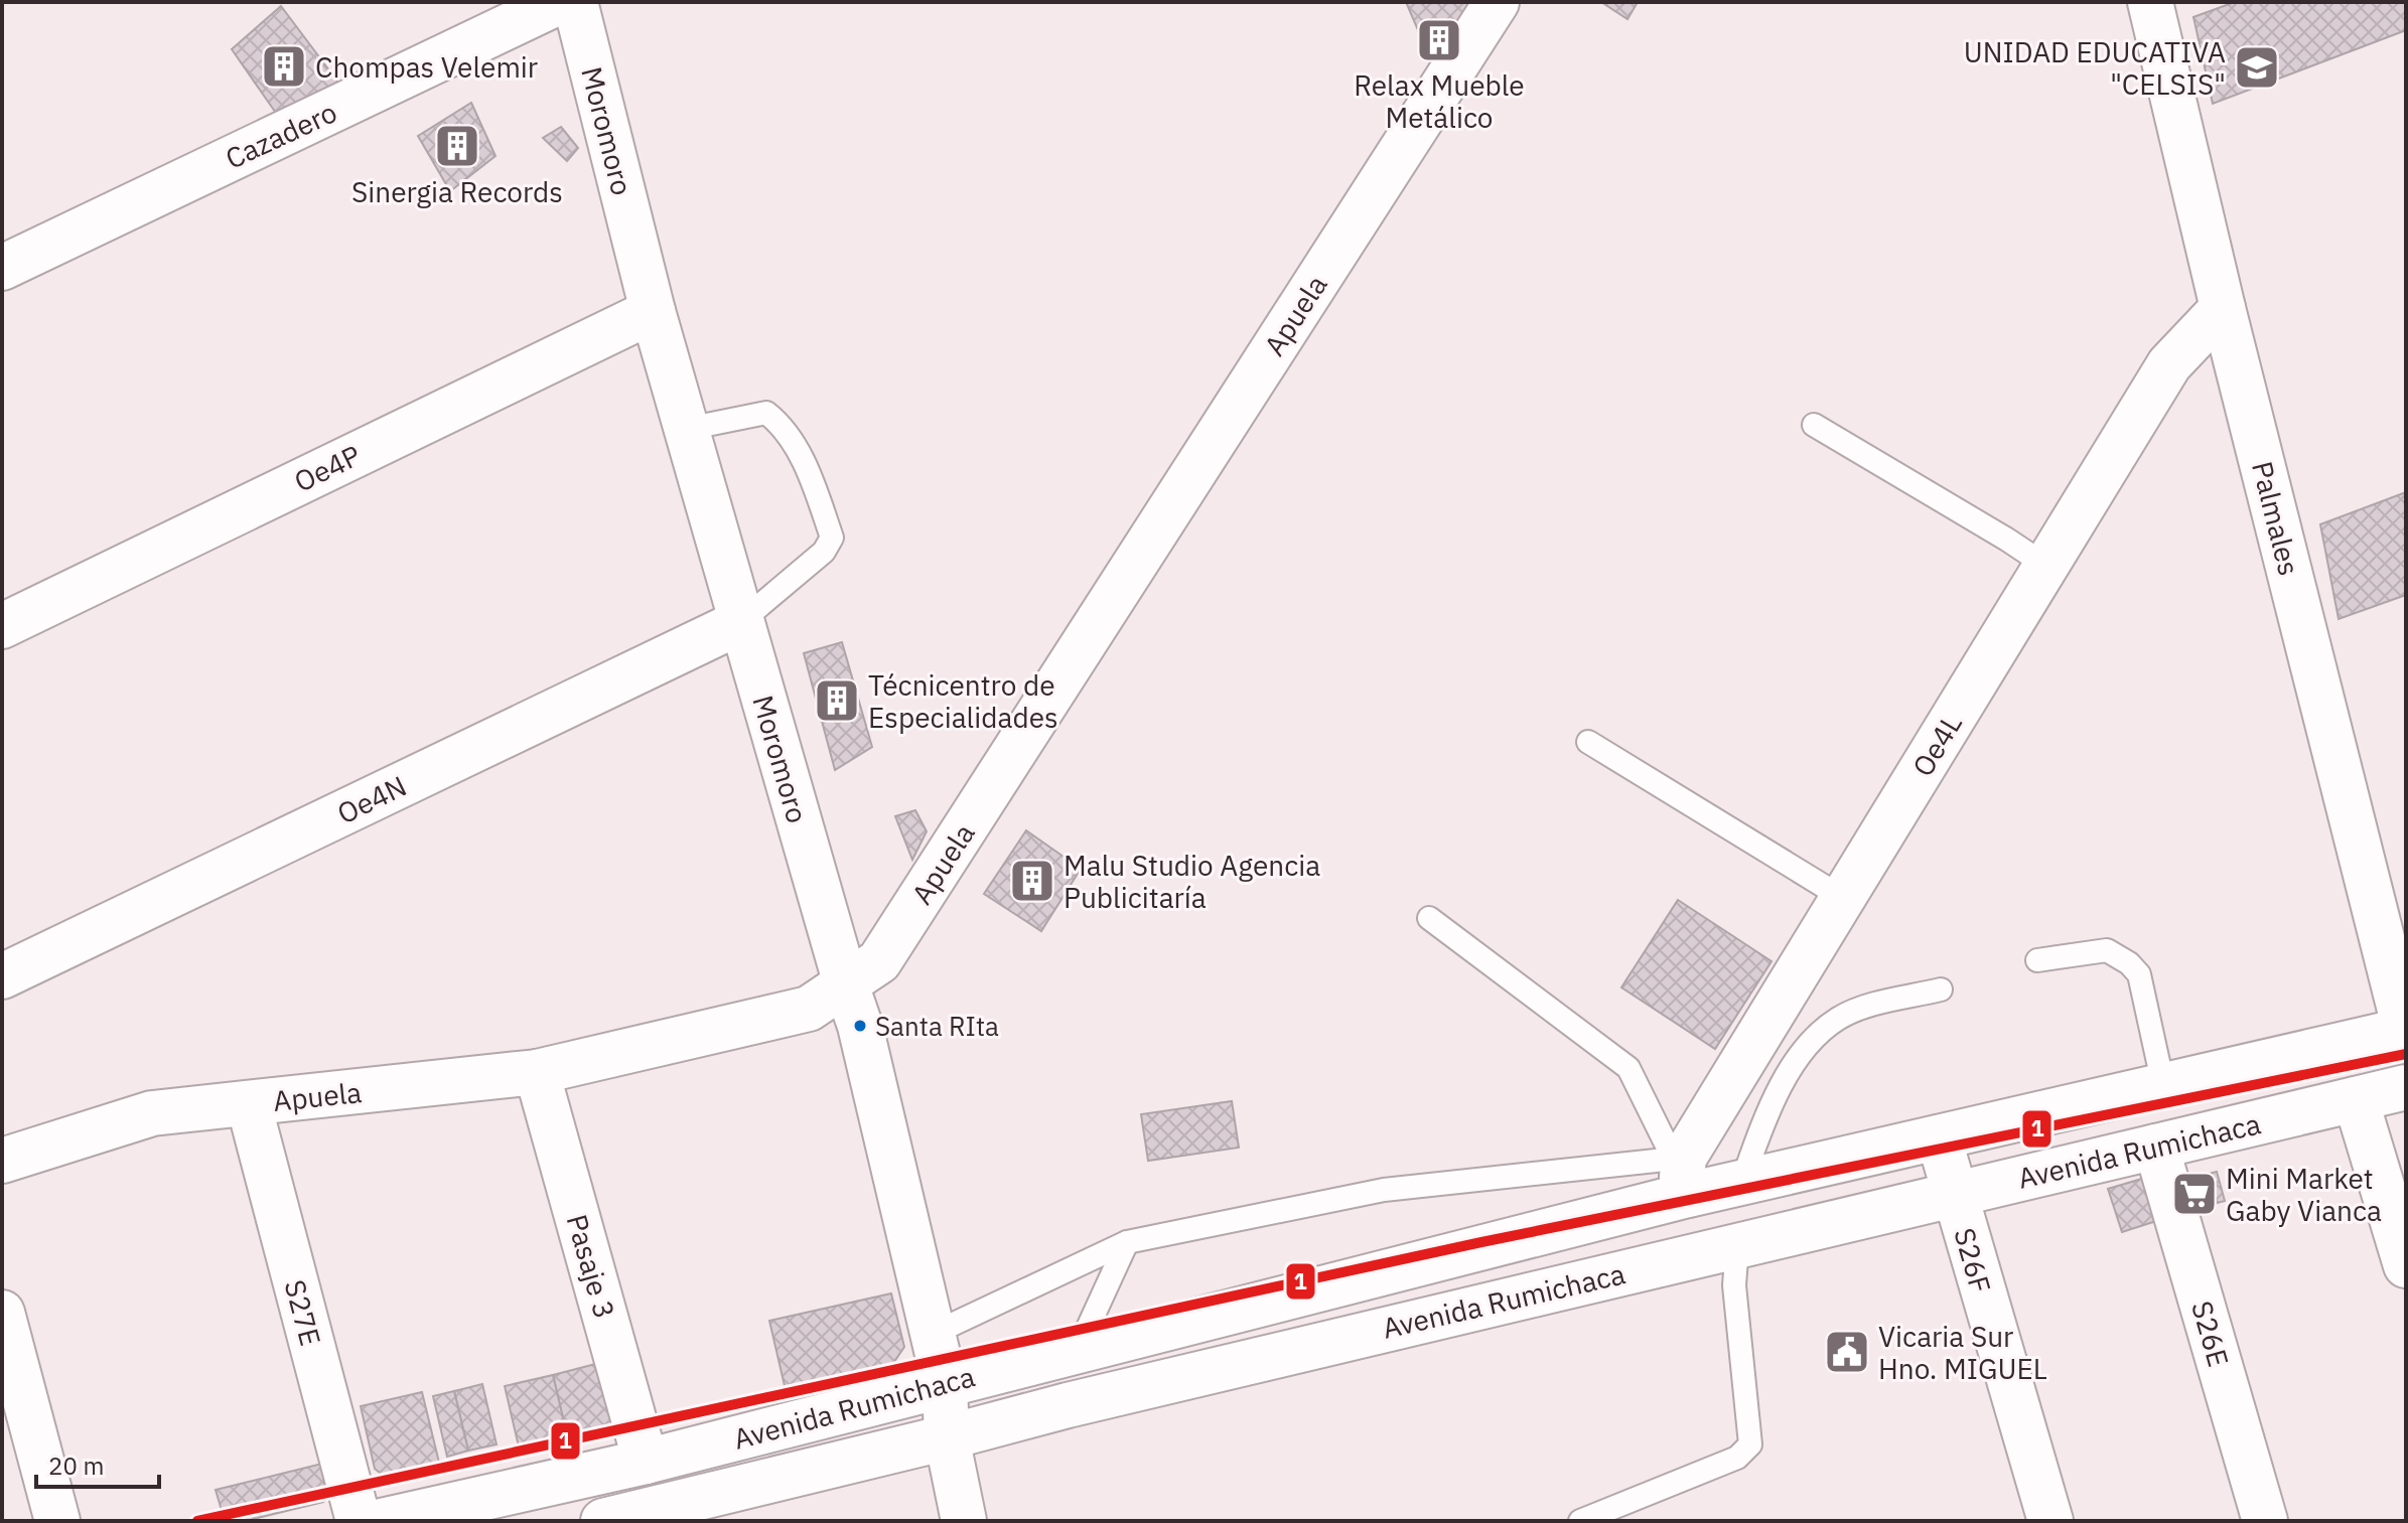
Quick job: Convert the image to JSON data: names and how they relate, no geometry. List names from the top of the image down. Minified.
{"streets":{"street":["Moromoro","Cazadero","Apuela","Oe4P","Palmales","Oe4L","Oe4N","Avenida Rumichaca","S26F","Pasaje 3","S27E","S26E"]},"crossings":[["Moromoro","Apuela"],["Moromoro","Oe4P"],["Moromoro","Oe4N"],["Moromoro","Avenida Rumichaca"],["Apuela","Pasaje 3"],["Apuela","S27E"],["Palmales","Oe4L"],["Palmales","Avenida Rumichaca"],["Oe4L","Avenida Rumichaca"],["Avenida Rumichaca","S26F"],["Avenida Rumichaca","Pasaje 3"],["Avenida Rumichaca","S26E"]],"places":{"building":["Relax Mueble Metálico","Chompas Velemir","Sinergia Records","Técnicentro de Especialidades","Malu Studio Agencia Publicitaría"],"school or university":["UNIDAD EDUCATIVA \"CELSIS\""],"other":["Santa RIta"],"supermarket":["Mini Market Gaby Vianca"],"public building":["Vicaria Sur Hno. MIGUEL"]},"lines":["transit line 1"],"scale_bar":"20 m"}
